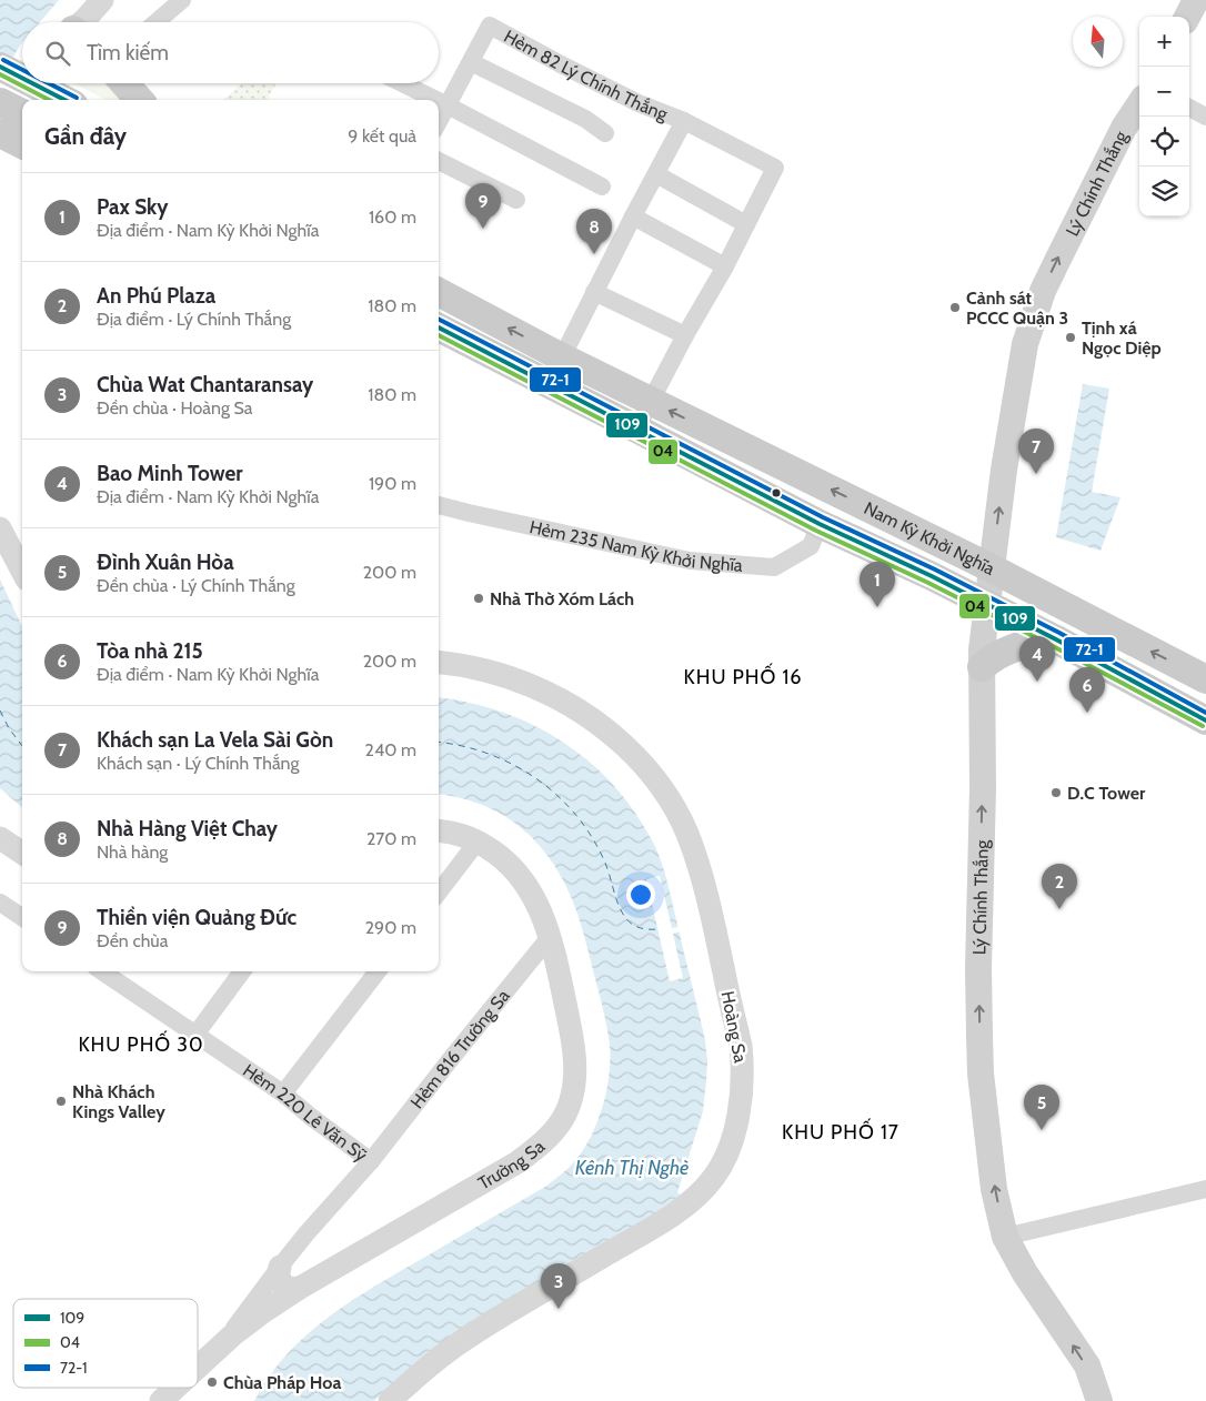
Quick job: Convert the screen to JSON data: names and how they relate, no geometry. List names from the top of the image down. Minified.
{"streets":{"main road":["Lý Chính Thắng","Nam Kỳ Khởi Nghĩa"],"street":["Hẻm 82 Lý Chính Thắng","Hẻm 235 Nam Kỳ Khởi Nghĩa","Hoàng Sa","Hẻm 816 Trường Sa","Hẻm 220 Lê Văn Sỹ","Trường Sa"]},"crossings":[["Lý Chính Thắng","Nam Kỳ Khởi Nghĩa"],["Nam Kỳ Khởi Nghĩa","Hẻm 235 Nam Kỳ Khởi Nghĩa"],["Hẻm 816 Trường Sa","Hẻm 220 Lê Văn Sỹ"],["Hẻm 816 Trường Sa","Trường Sa"],["Hẻm 220 Lê Văn Sỹ","Trường Sa"]],"one_way":["Lý Chính Thắng"],"districts":["KHU PHỐ 16","KHU PHỐ 30","KHU PHỐ 17"],"water":["Kênh Thị Nghè"],"places":["Cảnh sát PCCC Quận 3","Tịnh xá Ngọc Diệp","Nhà Thờ Xóm Lách","D.C Tower","Nhà Khách Kings Valley","Chùa Pháp Hoa"],"lines":["transit line 72-1","transit line 109","transit line 04"],"legend":["109","04","72-1"],"north":"top","page":{"map_buttons":["+","−"],"search":"Tìm kiếm","heading":["Gần đây","9 kết quả"],"list":[{"mark":"1","name":"Pax Sky","note":"Địa điểm · Nam Kỳ Khởi Nghĩa","value":"160 m"},{"mark":"2","name":"An Phú Plaza","note":"Địa điểm · Lý Chính Thắng","value":"180 m"},{"mark":"3","name":"Chùa Wat Chantaransay","note":"Đền chùa · Hoàng Sa","value":"180 m"},{"mark":"4","name":"Bao Minh Tower","note":"Địa điểm · Nam Kỳ Khởi Nghĩa","value":"190 m"},{"mark":"5","name":"Đình Xuân Hòa","note":"Đền chùa · Lý Chính Thắng","value":"200 m"},{"mark":"6","name":"Tòa nhà 215","note":"Địa điểm · Nam Kỳ Khởi Nghĩa","value":"200 m"},{"mark":"7","name":"Khách sạn La Vela Sài Gòn","note":"Khách sạn · Lý Chính Thắng","value":"240 m"},{"mark":"8","name":"Nhà Hàng Việt Chay","note":"Nhà hàng","value":"270 m"},{"mark":"9","name":"Thiền viện Quảng Đức","note":"Đền chùa","value":"290 m"}],"pins":["9","8","7","1","4","6","2","5","3"]}}
